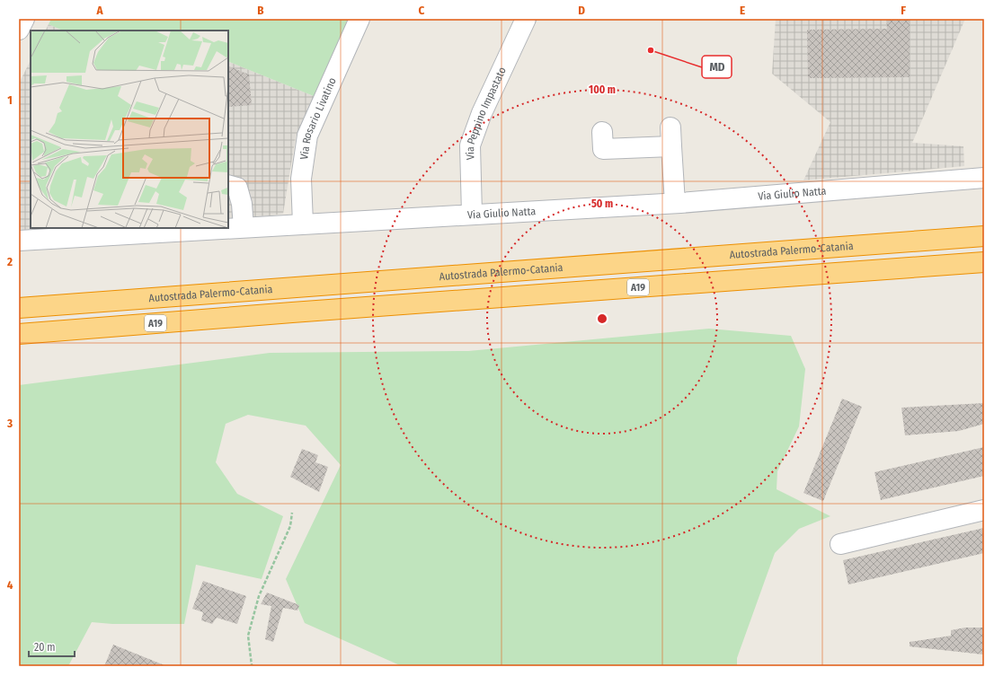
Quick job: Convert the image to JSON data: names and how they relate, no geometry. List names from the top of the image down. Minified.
{"streets":{"highway":["Autostrada Palermo-Catania","A19"],"street":["Via Peppino Impastato","Via Rosario Livatino","Via Giulio Natta"]},"crossings":[["Via Peppino Impastato","Via Giulio Natta"],["Via Rosario Livatino","Via Giulio Natta"]],"places":["MD"],"scale_bar":"20 m","grid":{"columns":["A","B","C","D","E","F"],"rows":["1","2","3","4"]},"rings":["100 m","50 m"]}
